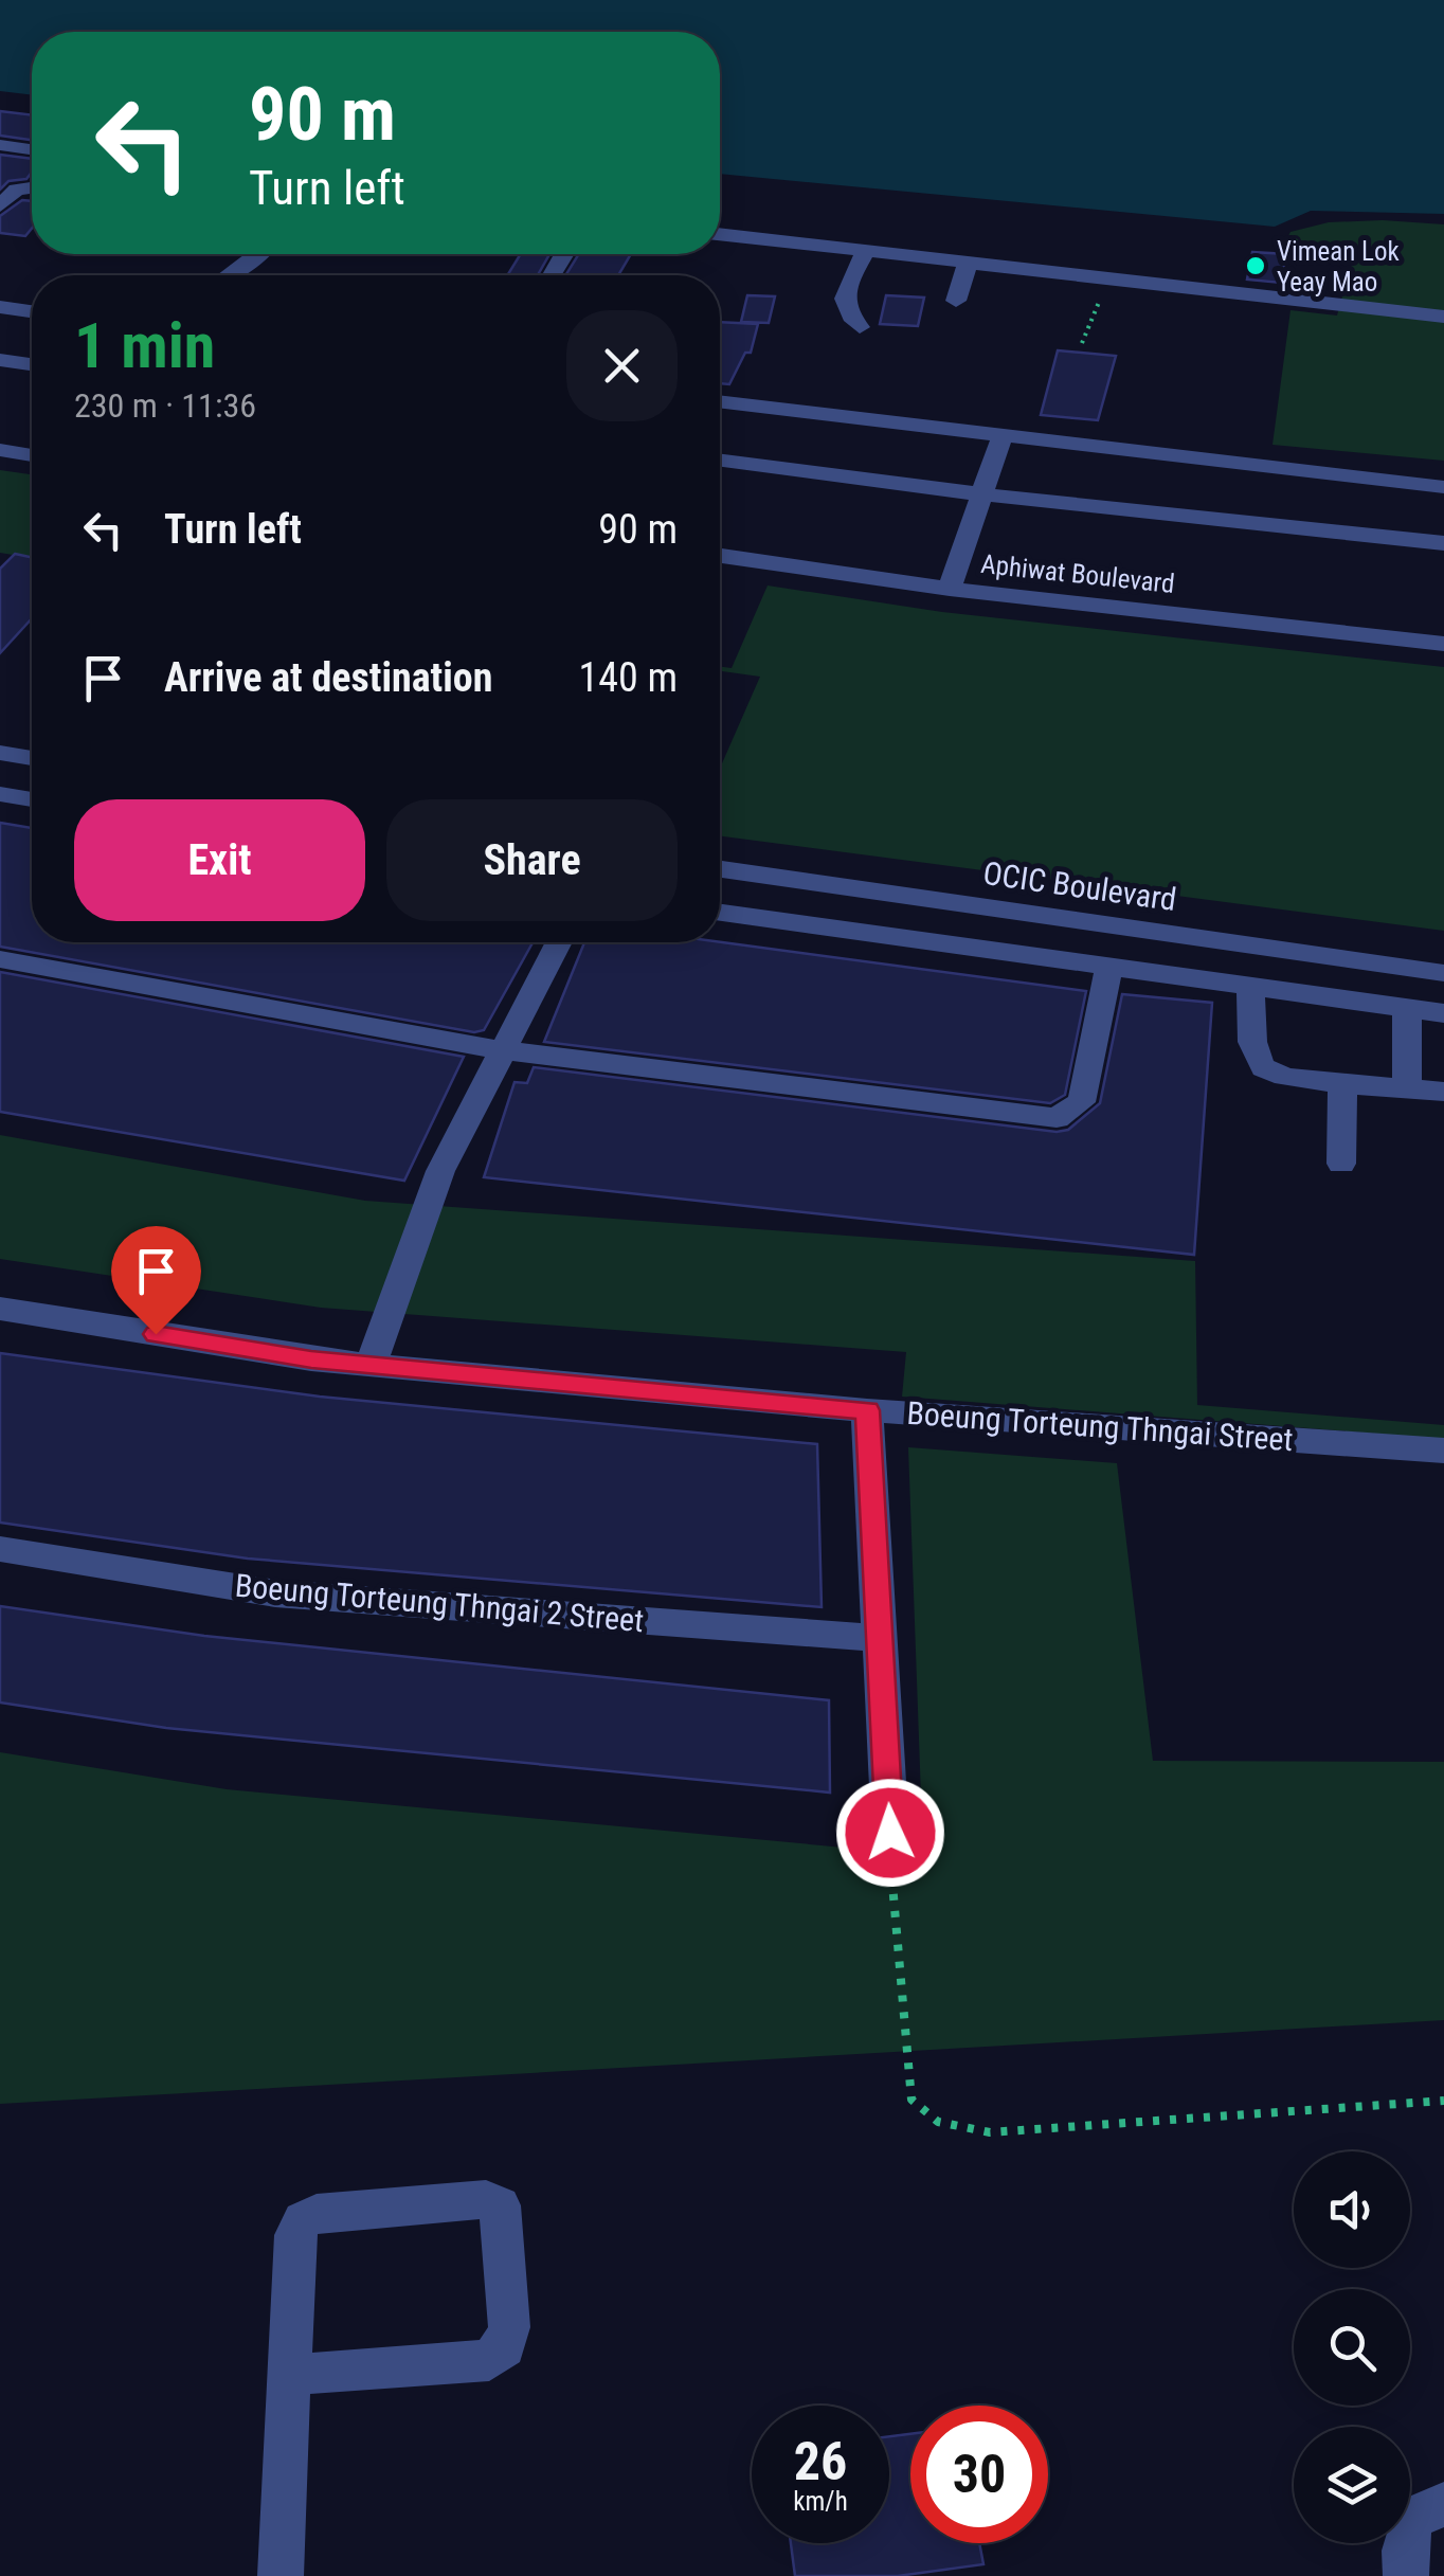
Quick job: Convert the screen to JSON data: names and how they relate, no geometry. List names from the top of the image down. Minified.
{"streets":{"street":["Aphiwat Boulevard","OCIC Boulevard","Boeung Torteung Thngai Street","Boeung Torteung Thngai 2 Street"]},"places":["Vimean Lok Yeay Mao"],"page":{"turn":["90 m","Turn left"],"heading":["1 min","230 m · 11:36"],"list":[{"name":"Turn left","value":"90 m"},{"name":"Arrive at destination","value":"140 m"}],"buttons":["Exit","Share"],"speed":"26 km/h","limit":"30"}}
